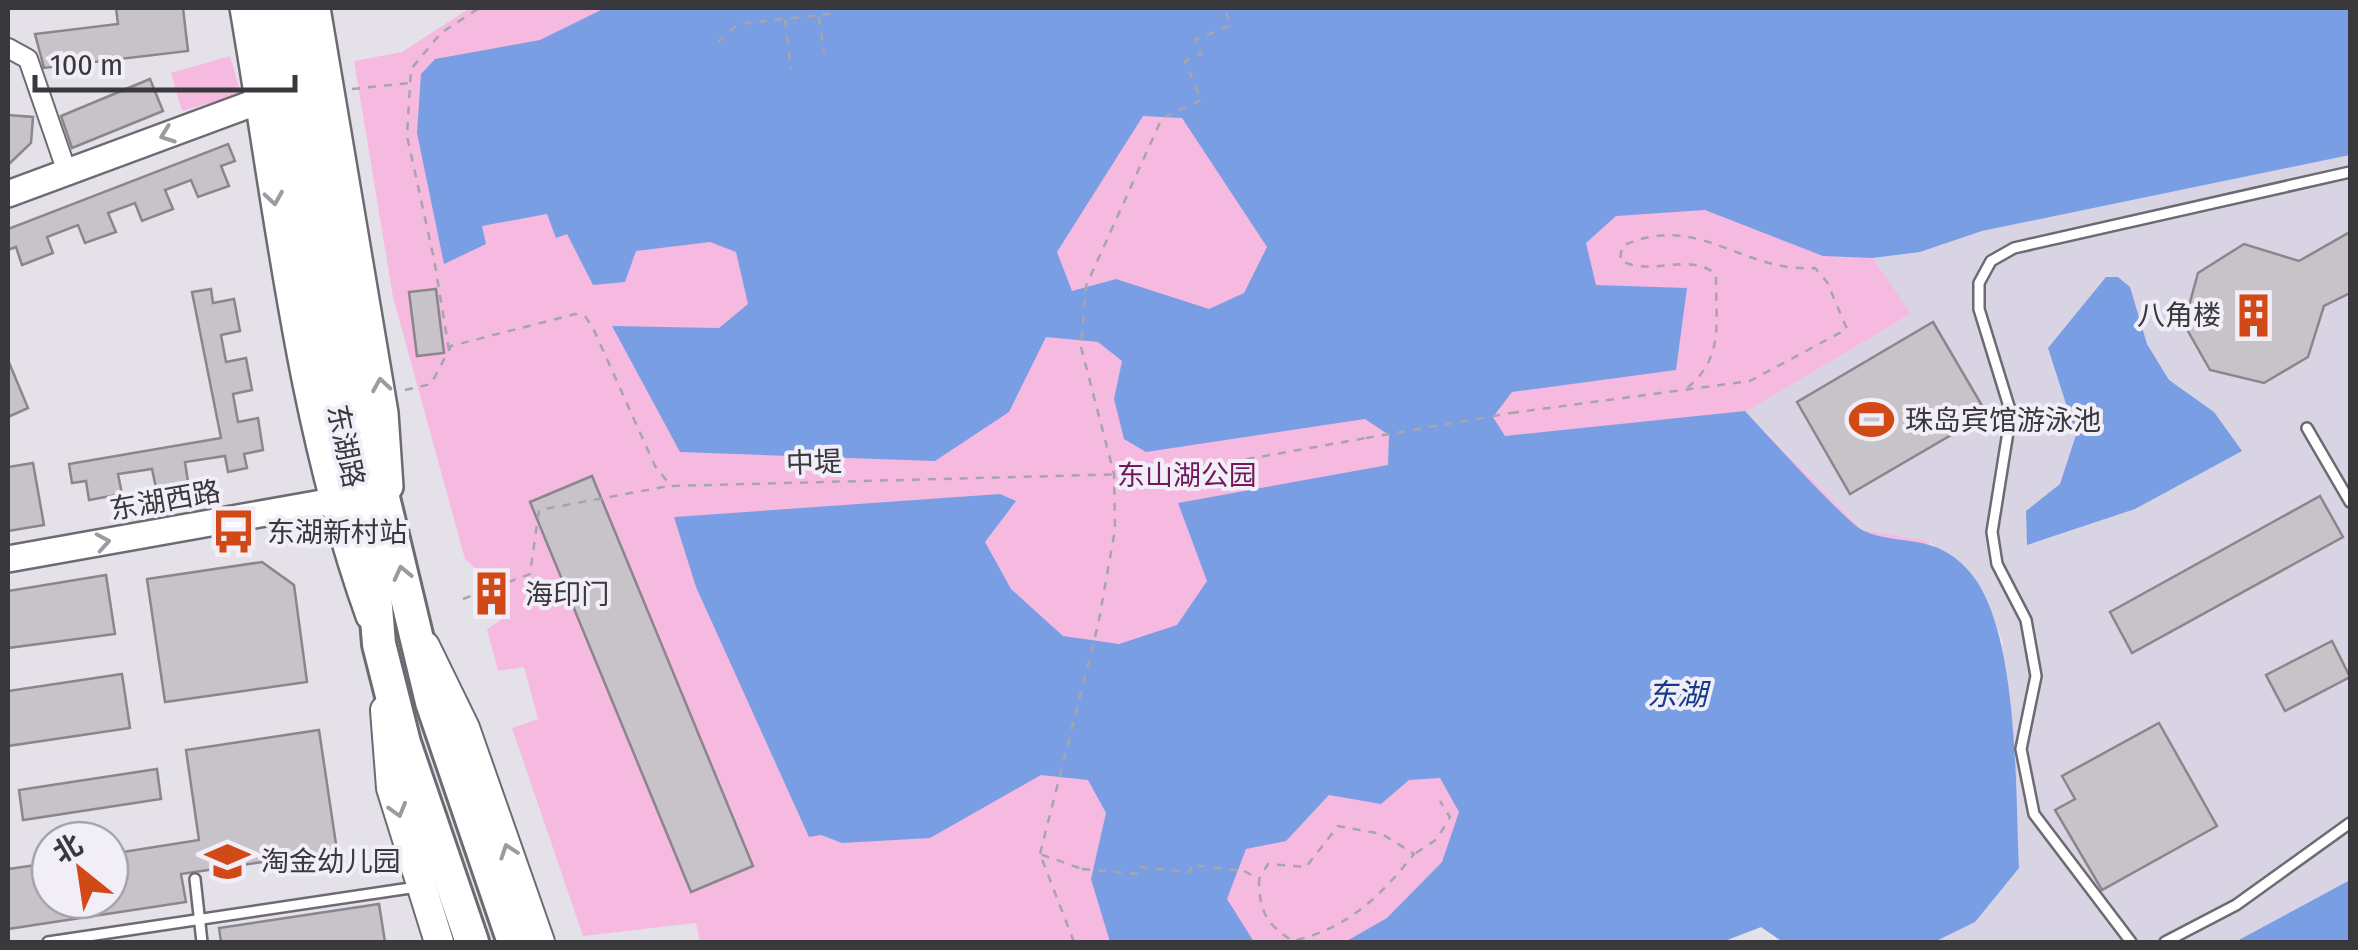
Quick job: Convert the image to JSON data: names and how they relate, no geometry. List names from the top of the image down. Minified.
{"streets":{"highway":["东湖路"],"main road":["东湖西路"],"path":["中堤"]},"one_way":["东湖西路"],"water":["东湖"],"parks":["东山湖公园"],"places":{"building":["八角楼","海印门"],"sports":["珠岛宾馆游泳池"],"bus stop":["东湖新村站"],"school or university":["淘金幼儿园"]},"scale_bar":"100 m","north":"top left"}
